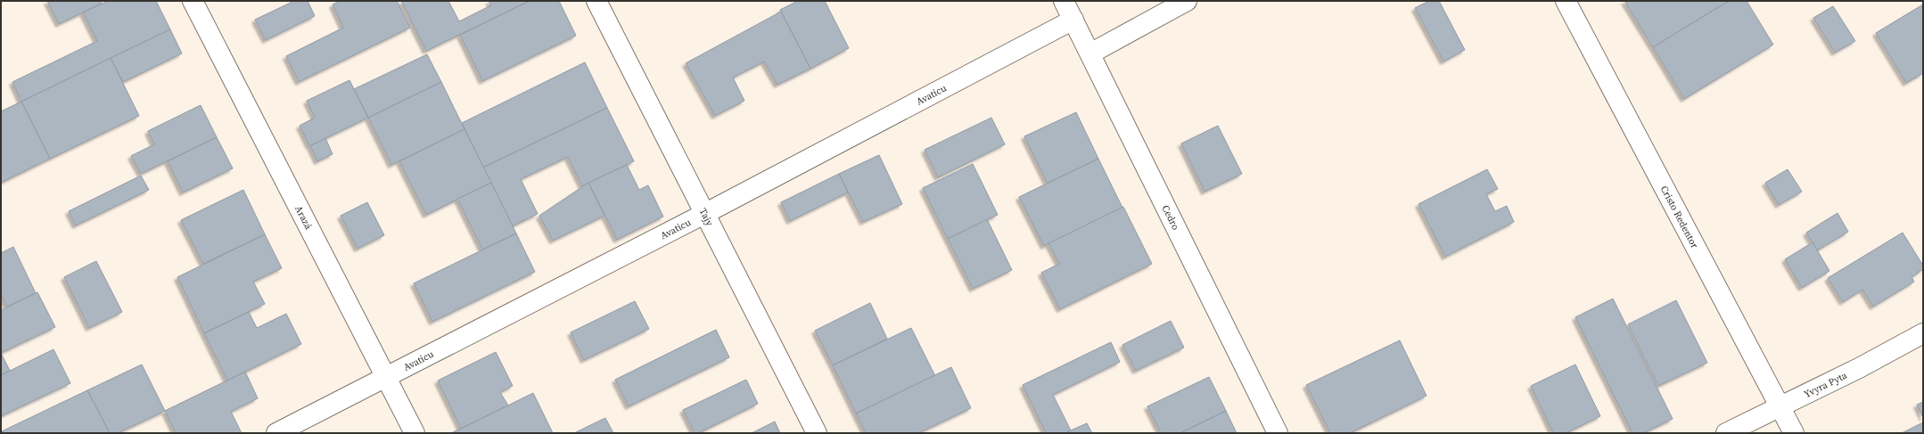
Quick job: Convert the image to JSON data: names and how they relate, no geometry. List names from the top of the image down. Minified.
{"streets":{"street":["Avaticu","Arazá","Cedro","Cristo Redentor","Tajy","Yvyra Pyta"]},"crossings":[["Avaticu","Arazá"],["Avaticu","Cedro"],["Avaticu","Tajy"],["Cristo Redentor","Yvyra Pyta"]]}
